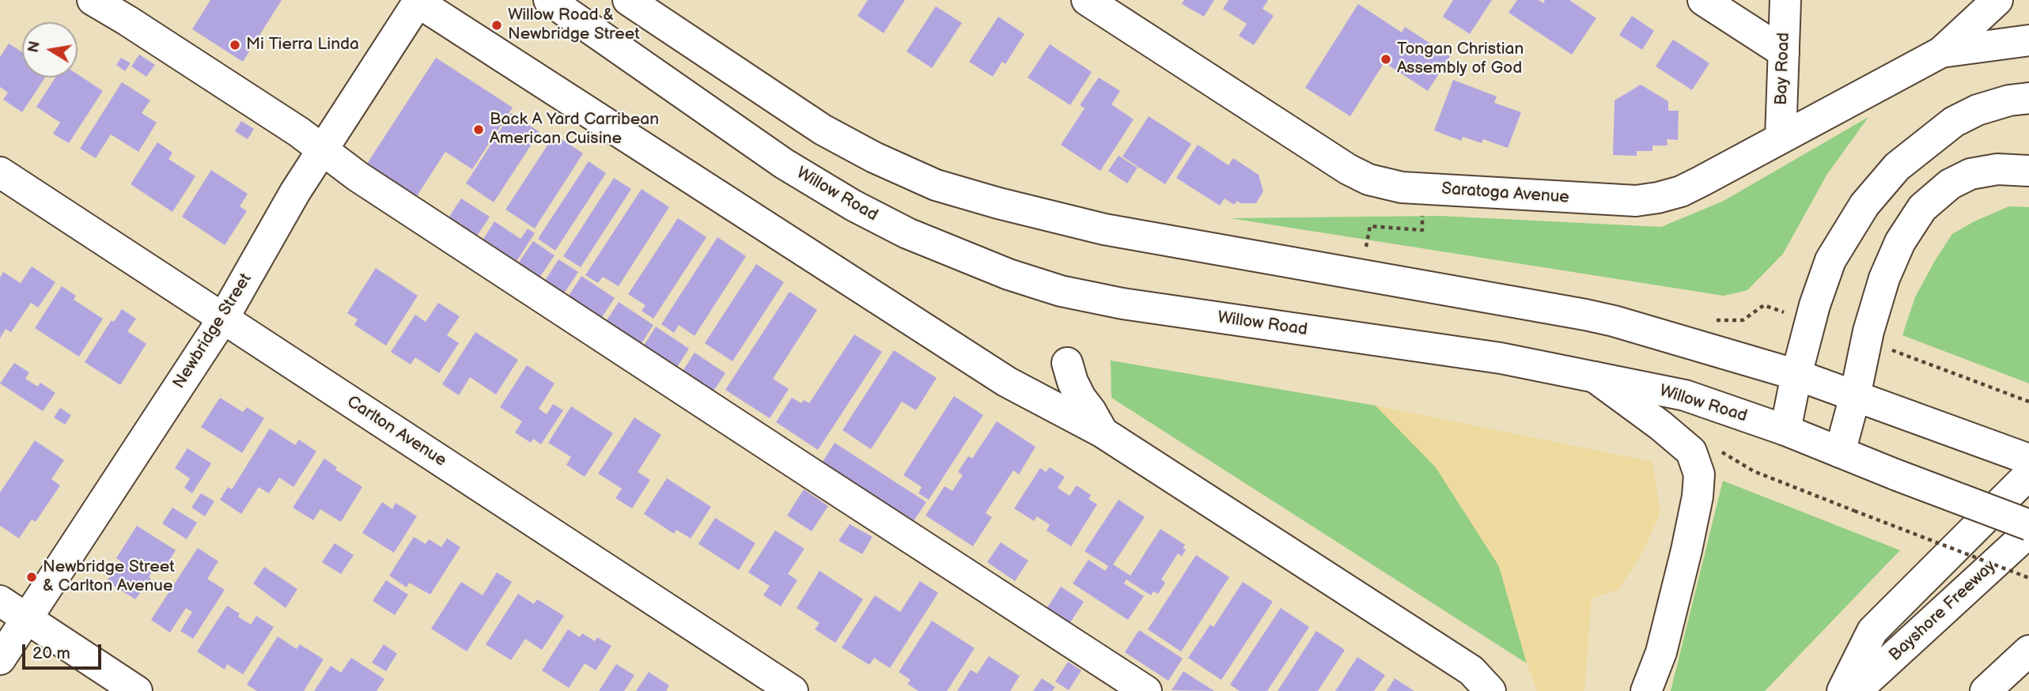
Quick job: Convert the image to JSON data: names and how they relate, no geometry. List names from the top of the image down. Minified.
{"streets":{"main road":["Bay Road","Saratoga Avenue","Willow Road","Newbridge Street","Carlton Avenue","Bayshore Freeway"]},"crossings":[["Bay Road","Saratoga Avenue"],["Newbridge Street","Carlton Avenue"]],"places":["Willow Road & Newbridge Street","Mi Tierra Linda","Tongan Christian Assembly of God","Back A Yard Carribean American Cuisine","Newbridge Street & Carlton Avenue"],"scale_bar":"20 m","north":"left"}
